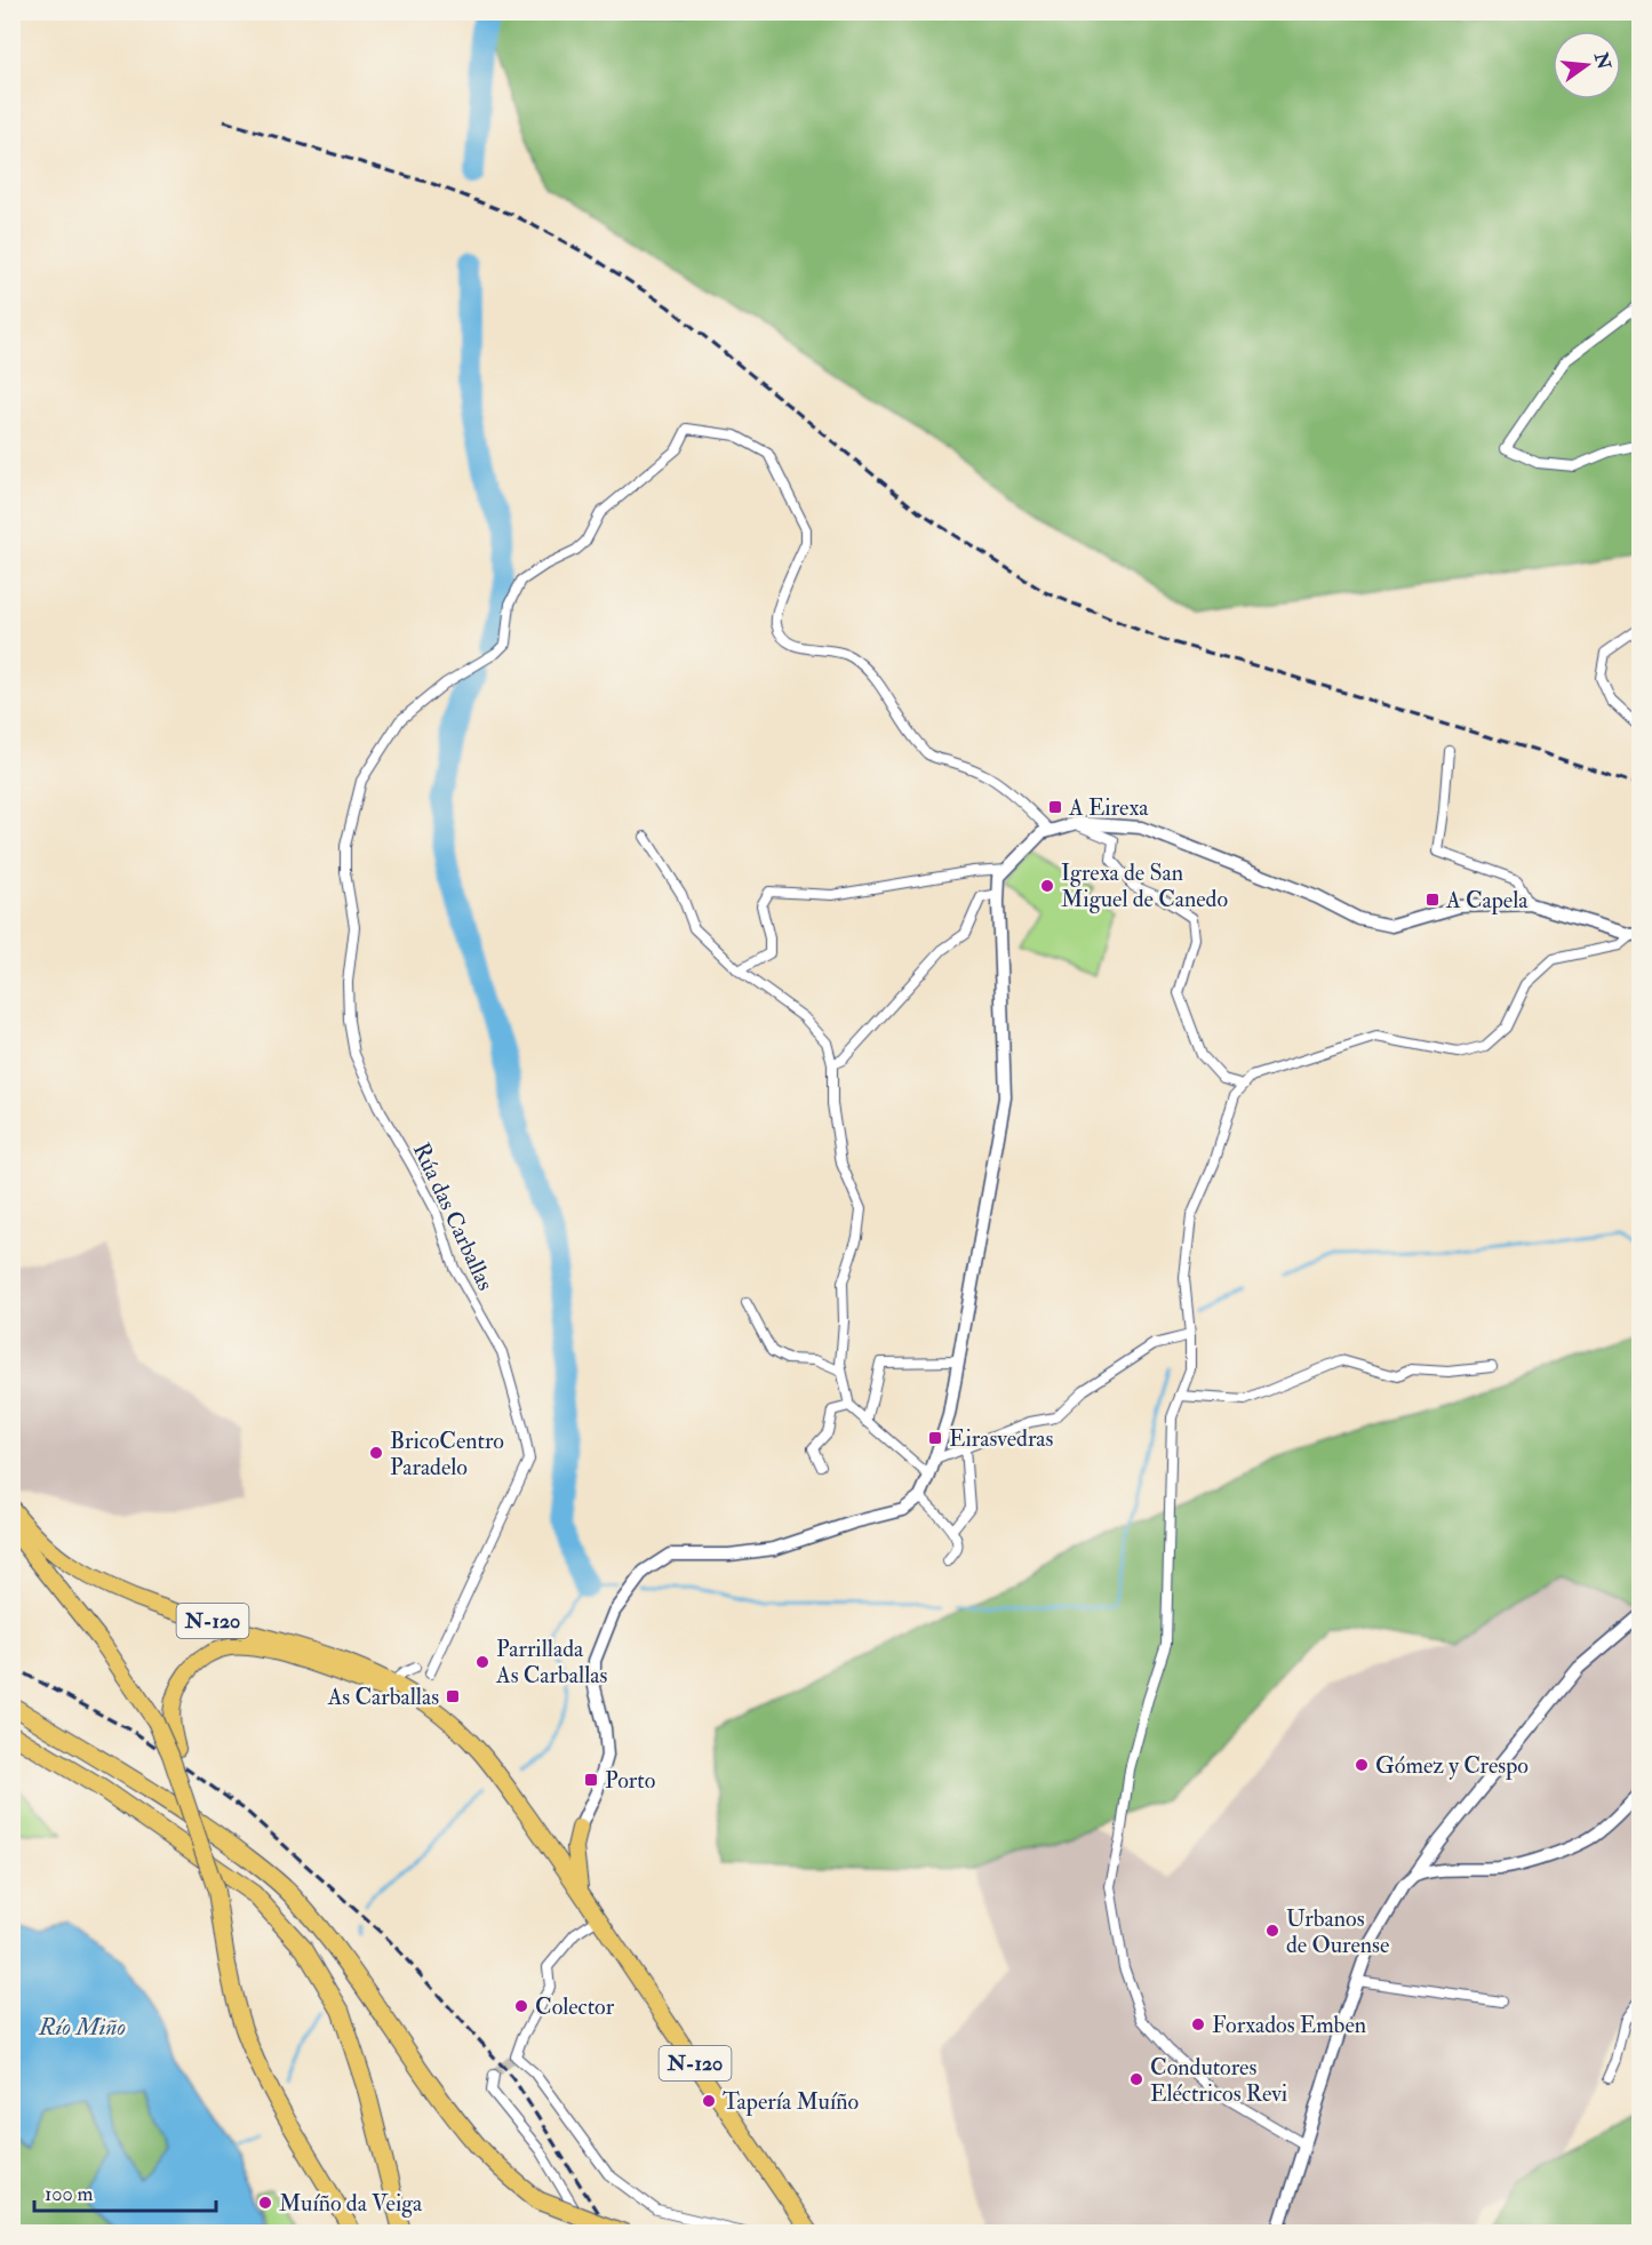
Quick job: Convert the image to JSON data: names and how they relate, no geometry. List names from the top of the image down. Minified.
{"streets":{"highway":["N-120"],"street":["Rúa das Carballas"]},"water":["Río Miño"],"places":{"transit":["A Eirexa","A Capela","Eirasvedras","As Carballas","Porto"],"other":["Igrexa de San Miguel de Canedo","BricoCentro Paradelo","Parrillada As Carballas","Gómez y Crespo","Urbanos de Ourense","Colector","Forxados Emben","Condutores Eléctricos Revi","Tapería Muíño","Muíño da Veiga"]},"scale_bar":"100 m","north":"right"}
